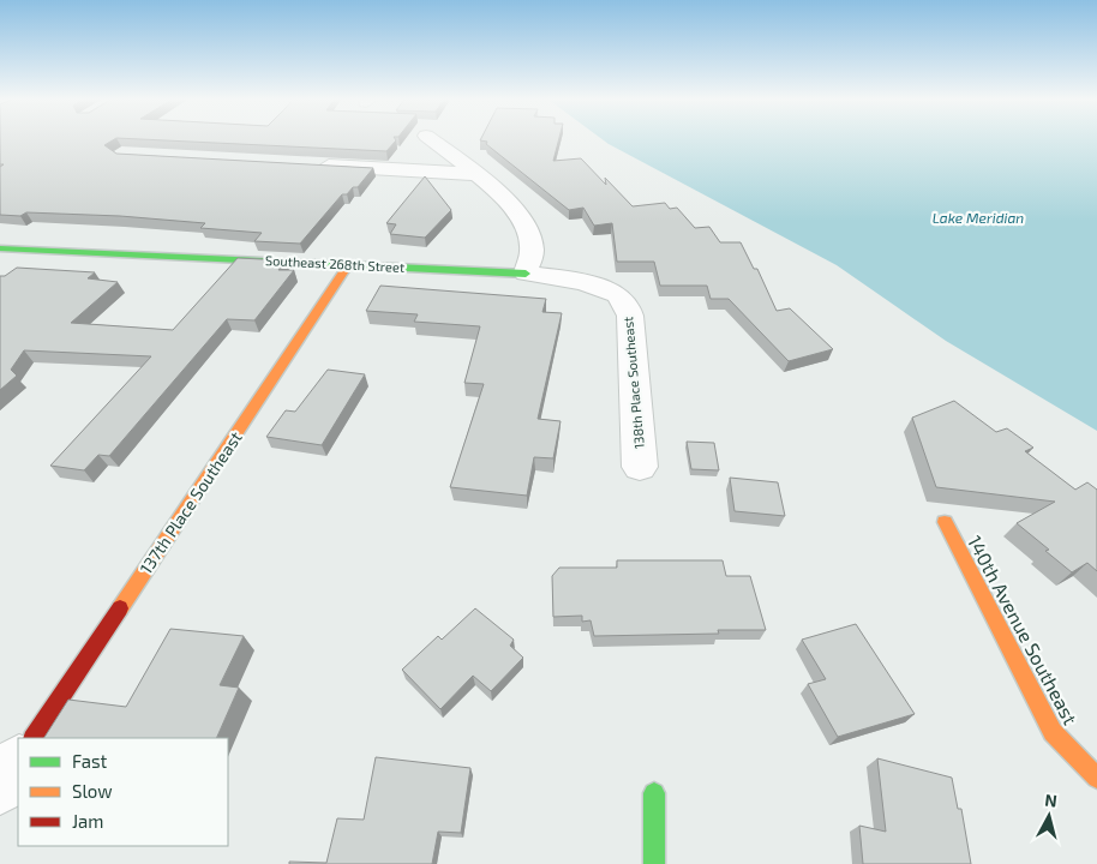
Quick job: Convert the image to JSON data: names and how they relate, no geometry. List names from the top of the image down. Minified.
{"streets":{"street":["Southeast 268th Street","138th Place Southeast","137th Place Southeast","140th Avenue Southeast"]},"crossings":[["Southeast 268th Street","138th Place Southeast"],["Southeast 268th Street","137th Place Southeast"]],"water":["Lake Meridian"],"legend":["Fast","Slow","Jam"],"north":"top"}
